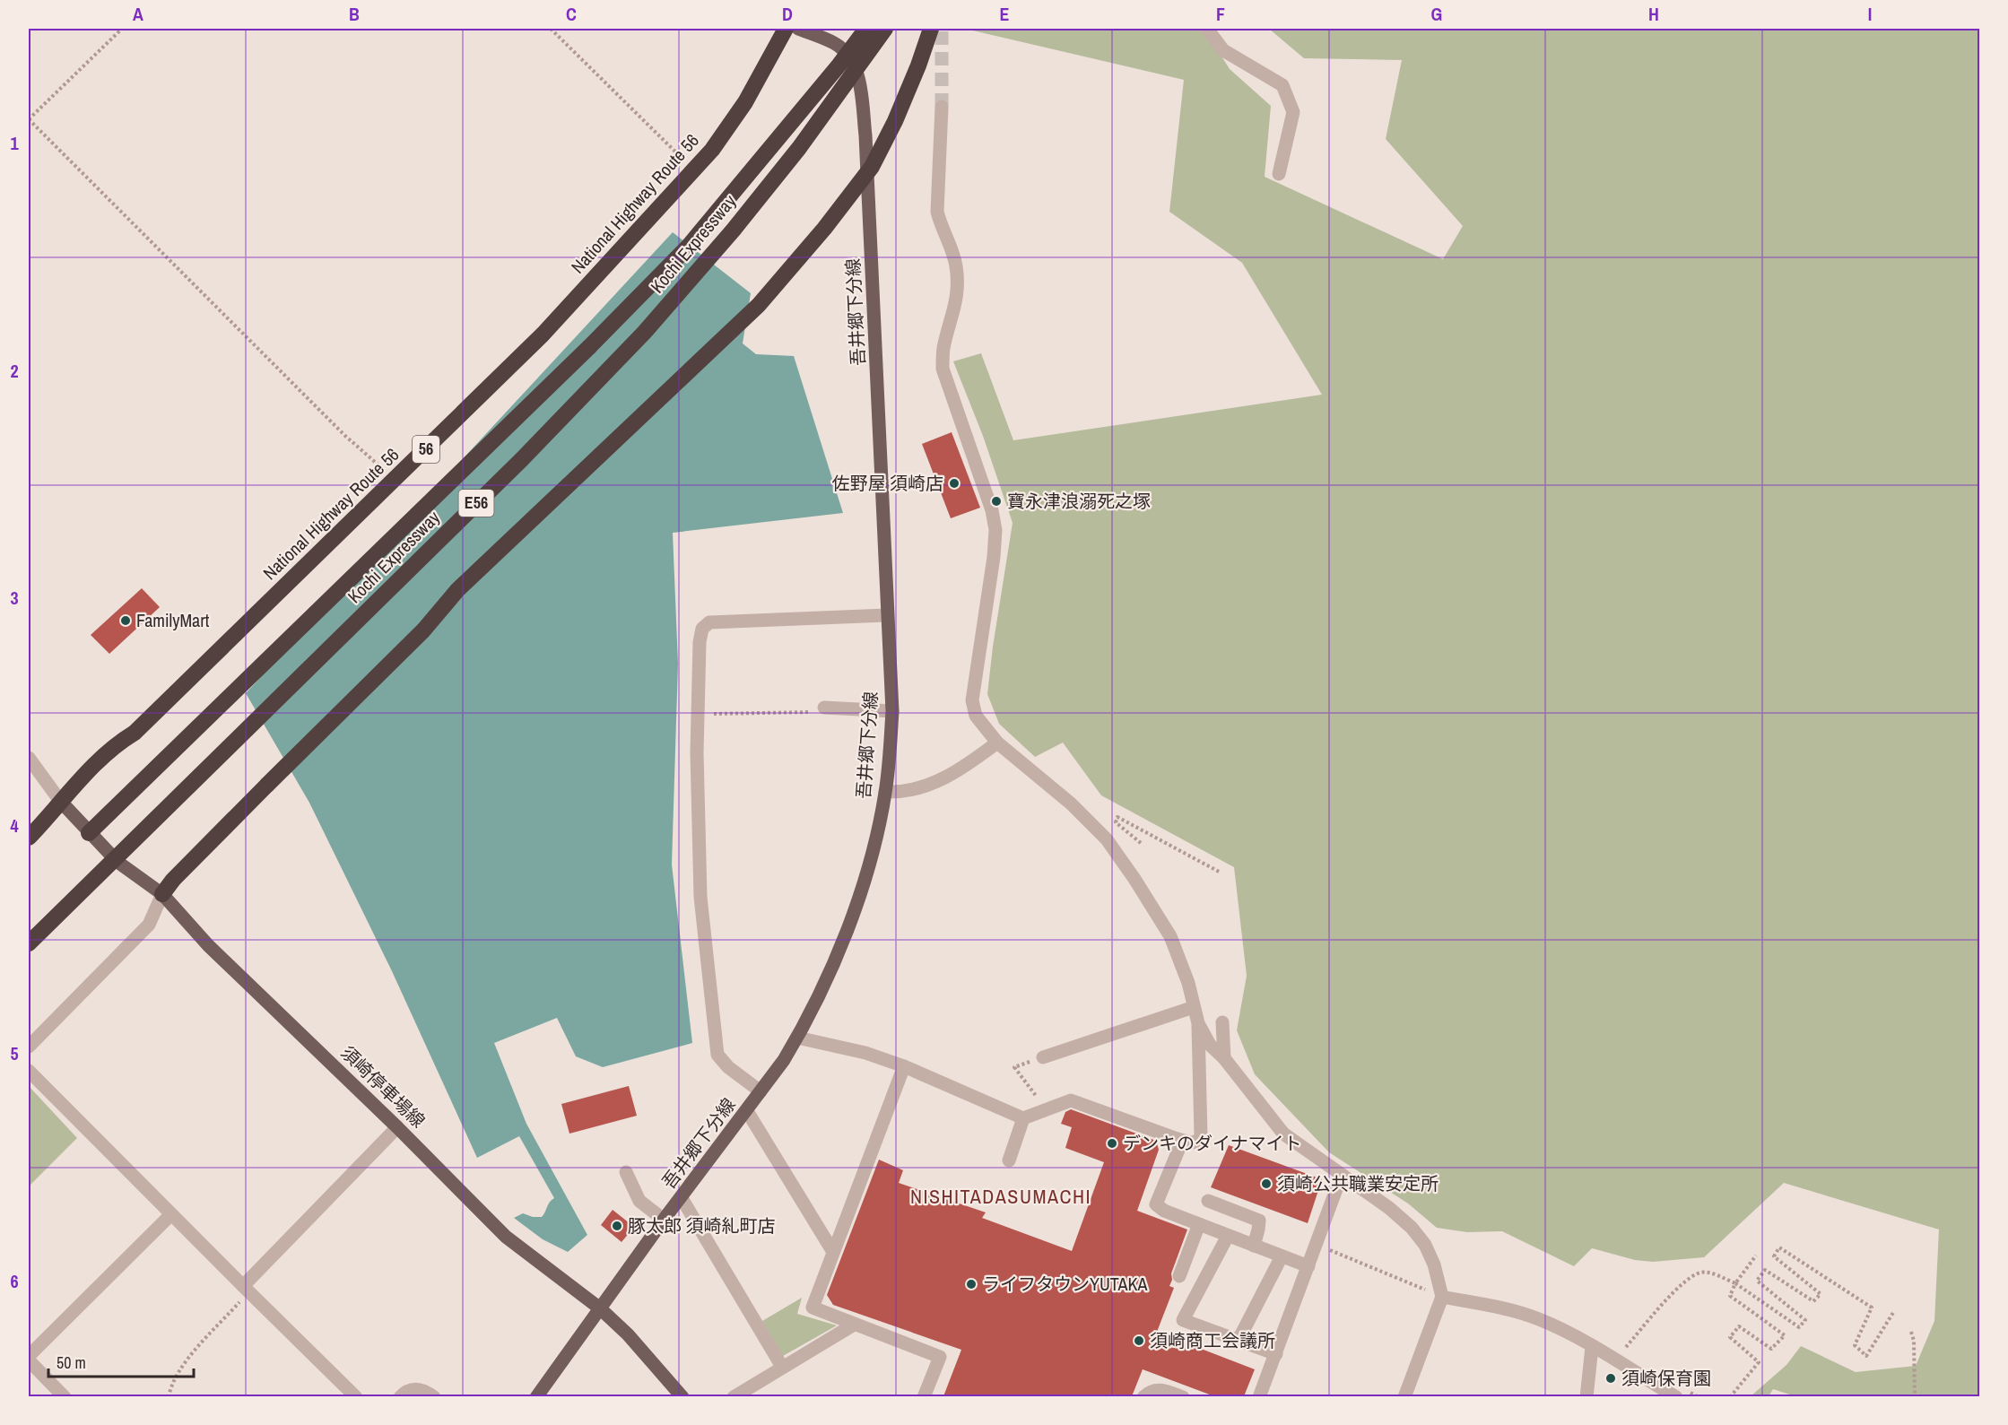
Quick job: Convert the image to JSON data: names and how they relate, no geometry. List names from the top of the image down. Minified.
{"streets":{"highway":["National Highway Route 56","Kochi Expressway","56","E56"],"main road":["吾井郷下分線","須崎停車場線"]},"crossings":[["National Highway Route 56","須崎停車場線"],["吾井郷下分線","須崎停車場線"]],"districts":["NISHITADASUMACHI"],"places":["佐野屋 須崎店","寶永津浪溺死之塚","FamilyMart","デンキのダイナマイト","須崎公共職業安定所","豚太郎 須崎糺町店","ライフタウンYUTAKA","須崎商工会議所","須崎保育園"],"scale_bar":"50 m","grid":{"columns":["A","B","C","D","E","F","G","H","I"],"rows":["1","2","3","4","5","6"]}}
